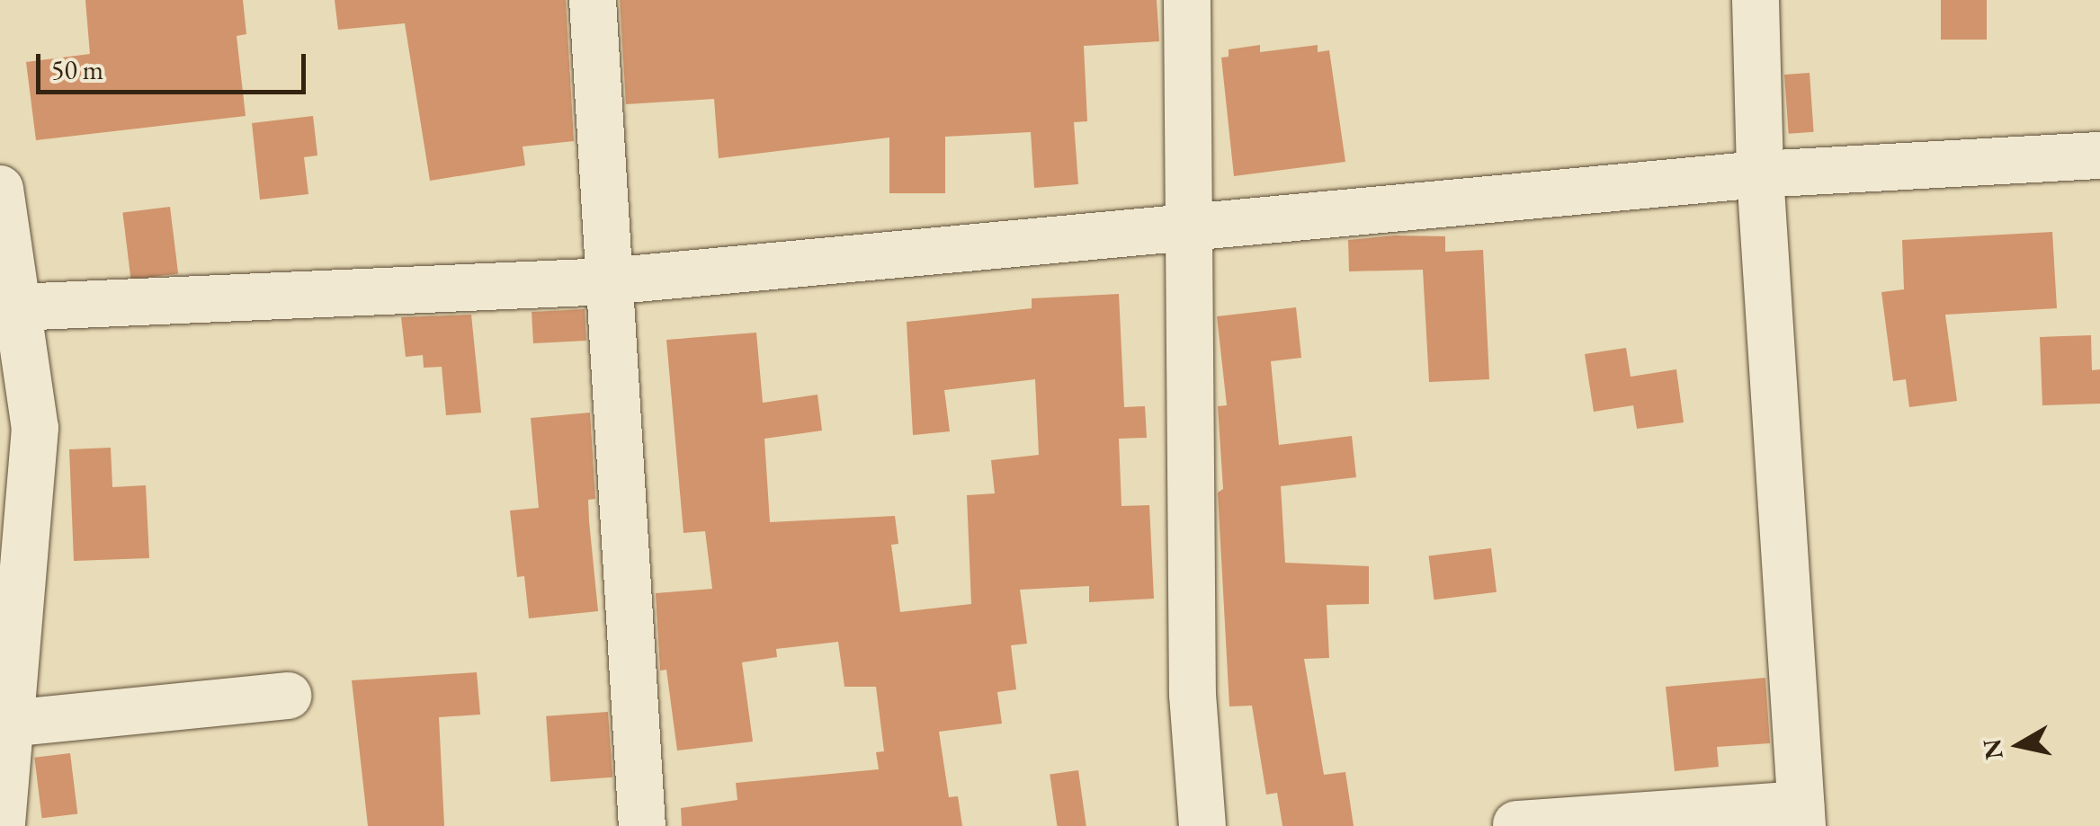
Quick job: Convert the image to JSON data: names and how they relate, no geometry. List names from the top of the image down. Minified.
{"scale_bar":"50 m","north":"left"}
